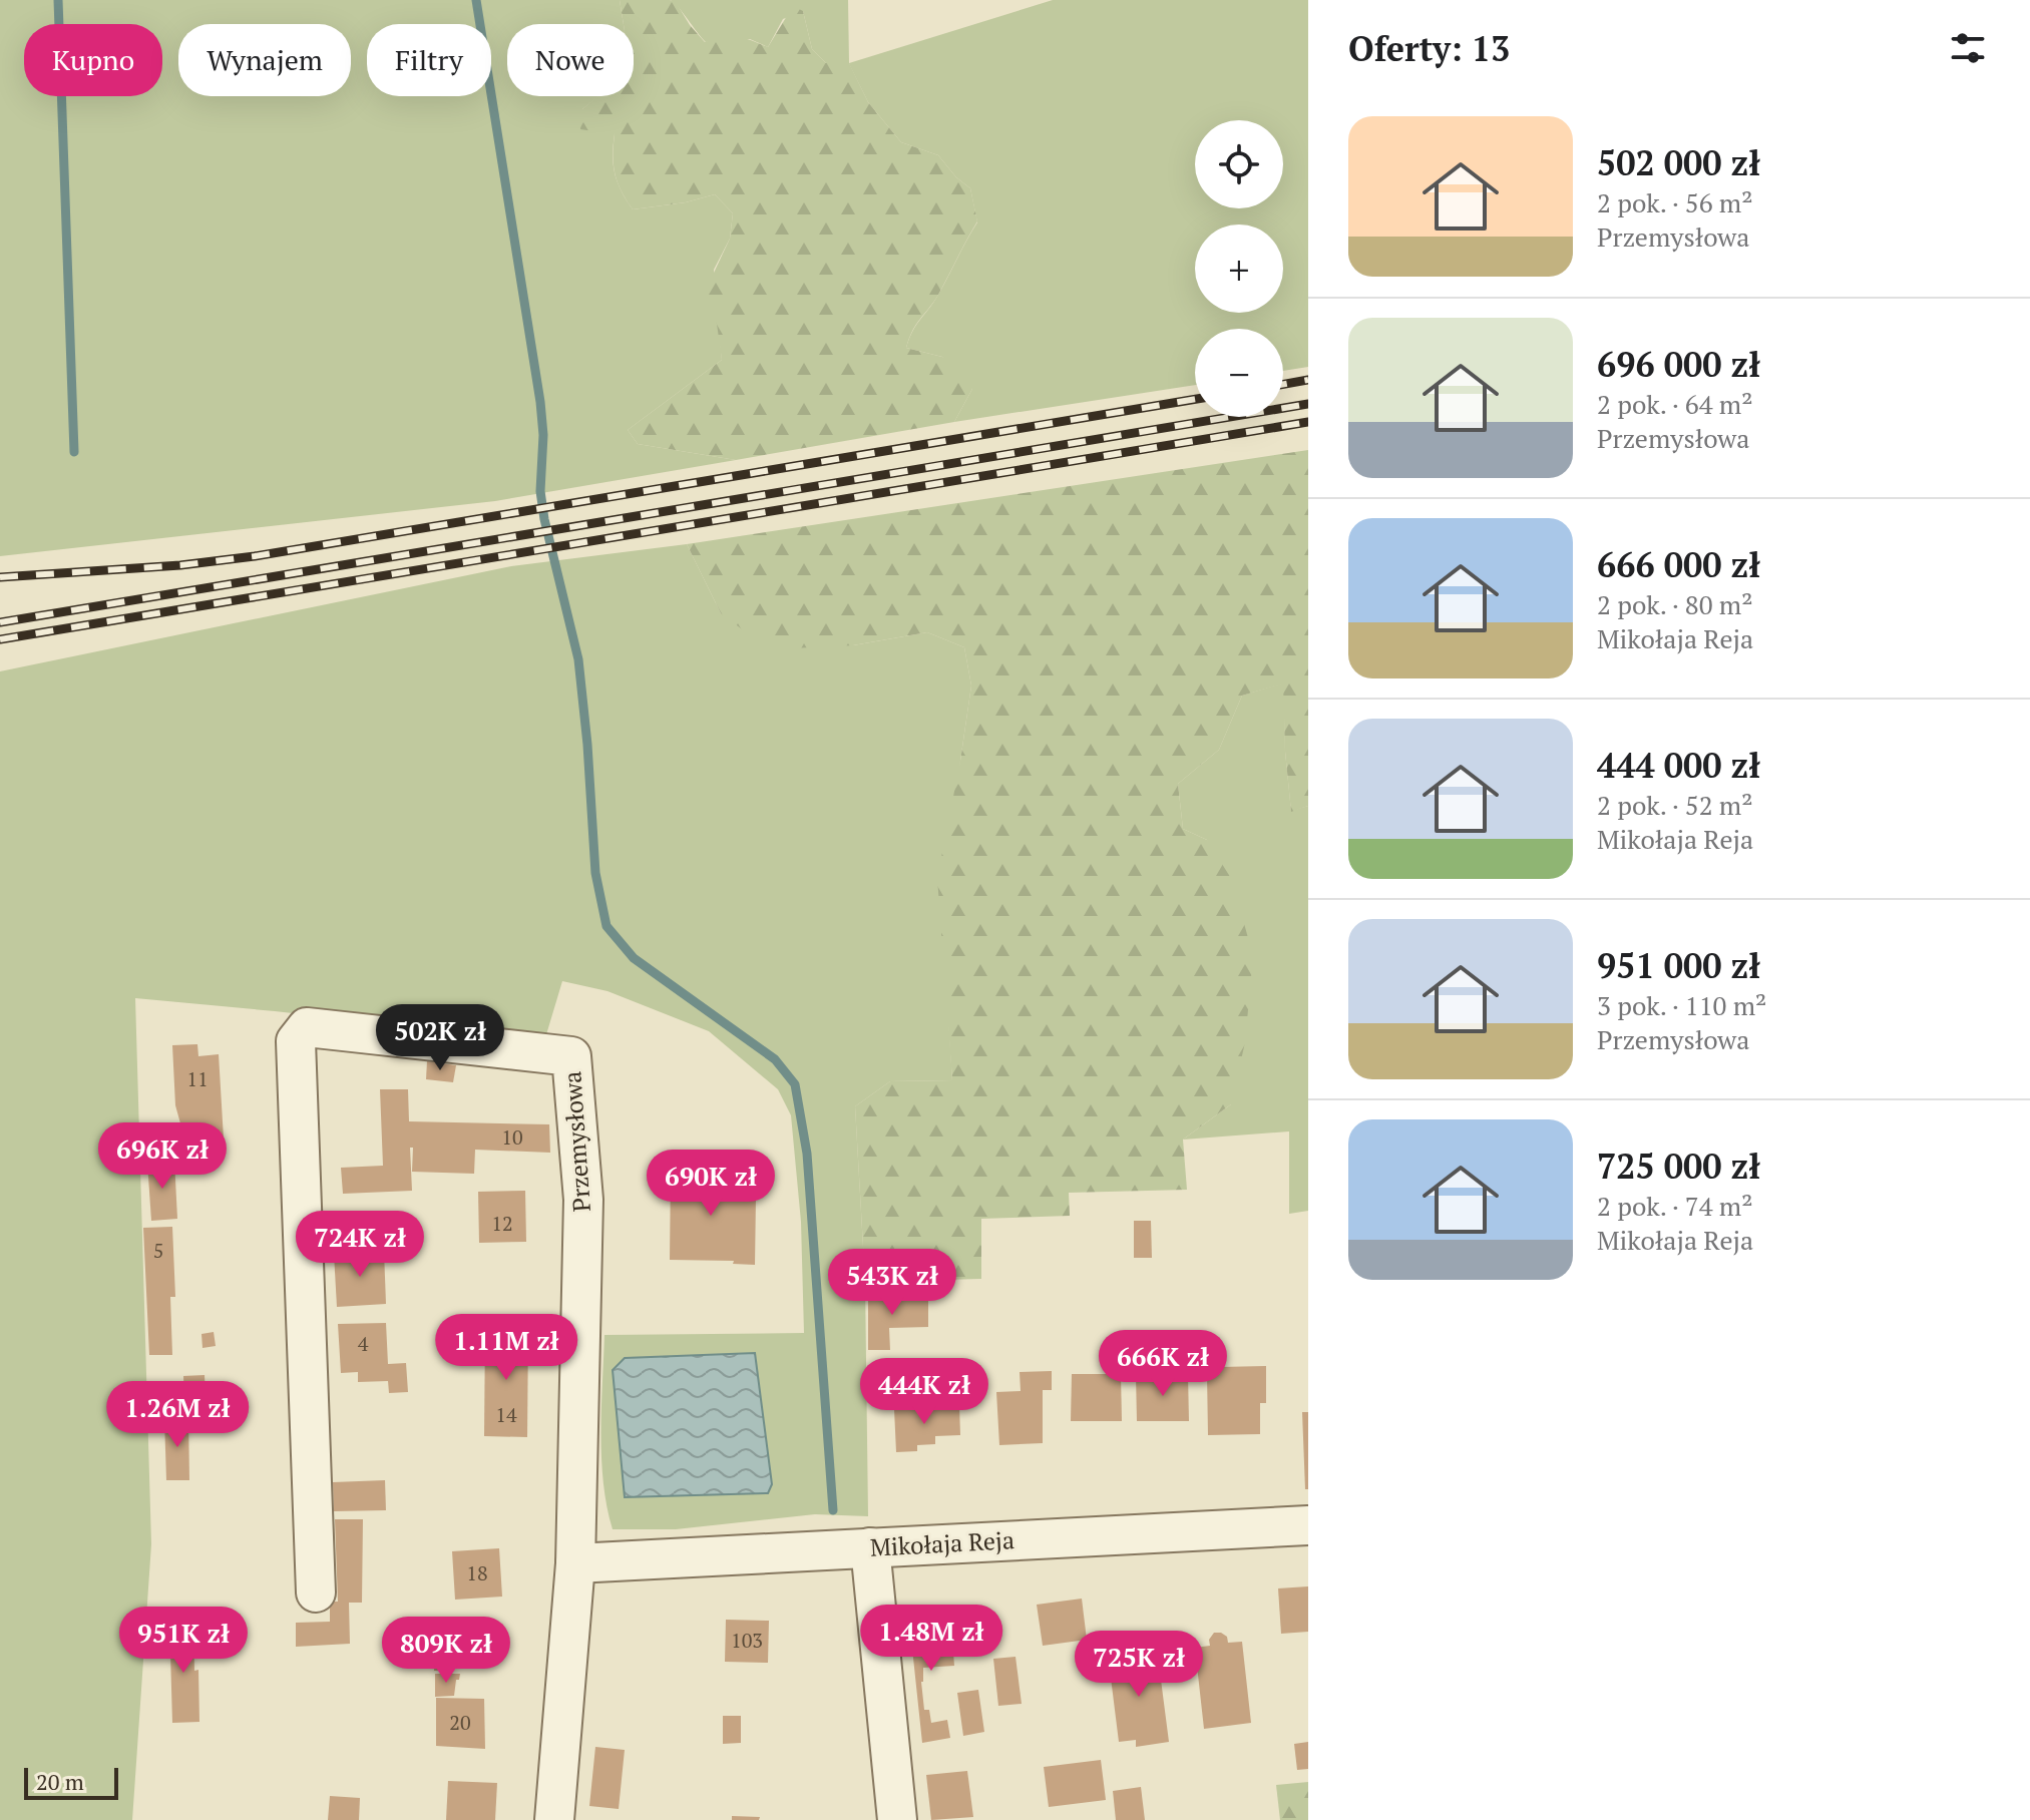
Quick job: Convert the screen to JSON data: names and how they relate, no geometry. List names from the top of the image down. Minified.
{"streets":{"street":["Przemysłowa","Mikołaja Reja"]},"crossings":[["Przemysłowa","Mikołaja Reja"]],"house_numbers":["11","10","12","5","4","14","18","103","20"],"scale_bar":"20 m","page":{"heading":"Oferty: 13","chip":["Kupno","Wynajem","Filtry","Nowe"],"list":[{"name":"502 000 zł","note":"2 pok. · 56 m² · Przemysłowa"},{"name":"696 000 zł","note":"2 pok. · 64 m² · Przemysłowa"},{"name":"666 000 zł","note":"2 pok. · 80 m² · Mikołaja Reja"},{"name":"444 000 zł","note":"2 pok. · 52 m² · Mikołaja Reja"},{"name":"951 000 zł","note":"3 pok. · 110 m² · Przemysłowa"},{"name":"725 000 zł","note":"2 pok. · 74 m² · Mikołaja Reja"}],"map_buttons":["+","−"],"price":["502K zł","696K zł","690K zł","724K zł","543K zł","1.11M zł","666K zł","444K zł","1.26M zł","1.48M zł","951K zł","809K zł","725K zł"],"scale":"20 m"}}
